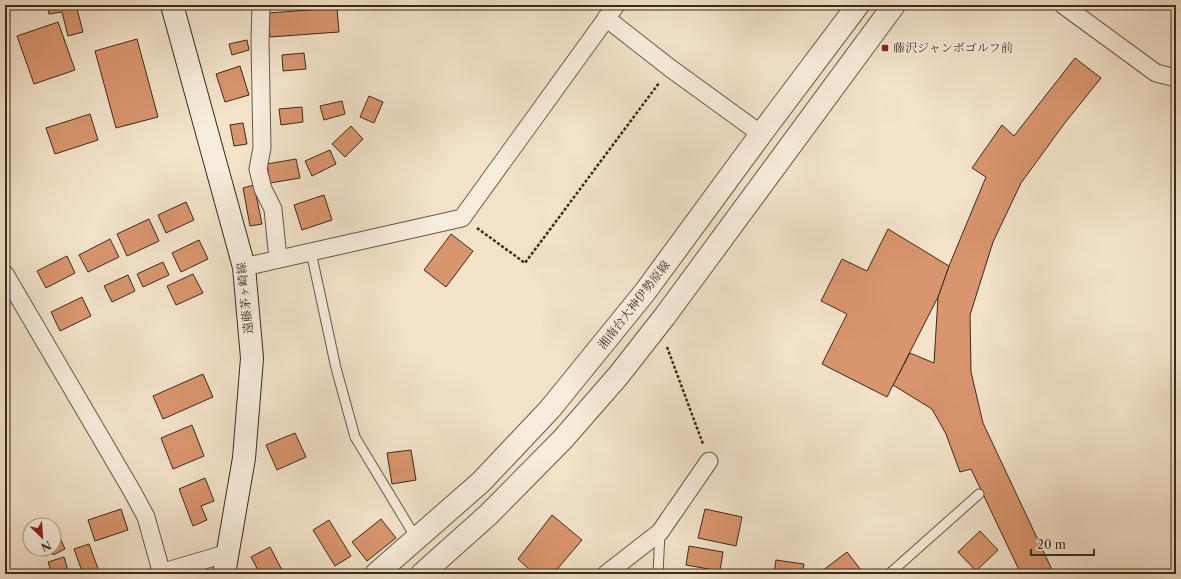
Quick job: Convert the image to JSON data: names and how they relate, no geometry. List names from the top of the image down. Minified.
{"streets":{"street":["遠藤茅ヶ崎線","湘南台大神伊勢原線"]},"places":{"transit":["藤沢ジャンボゴルフ前"]},"scale_bar":"20 m","north":"bottom right"}
